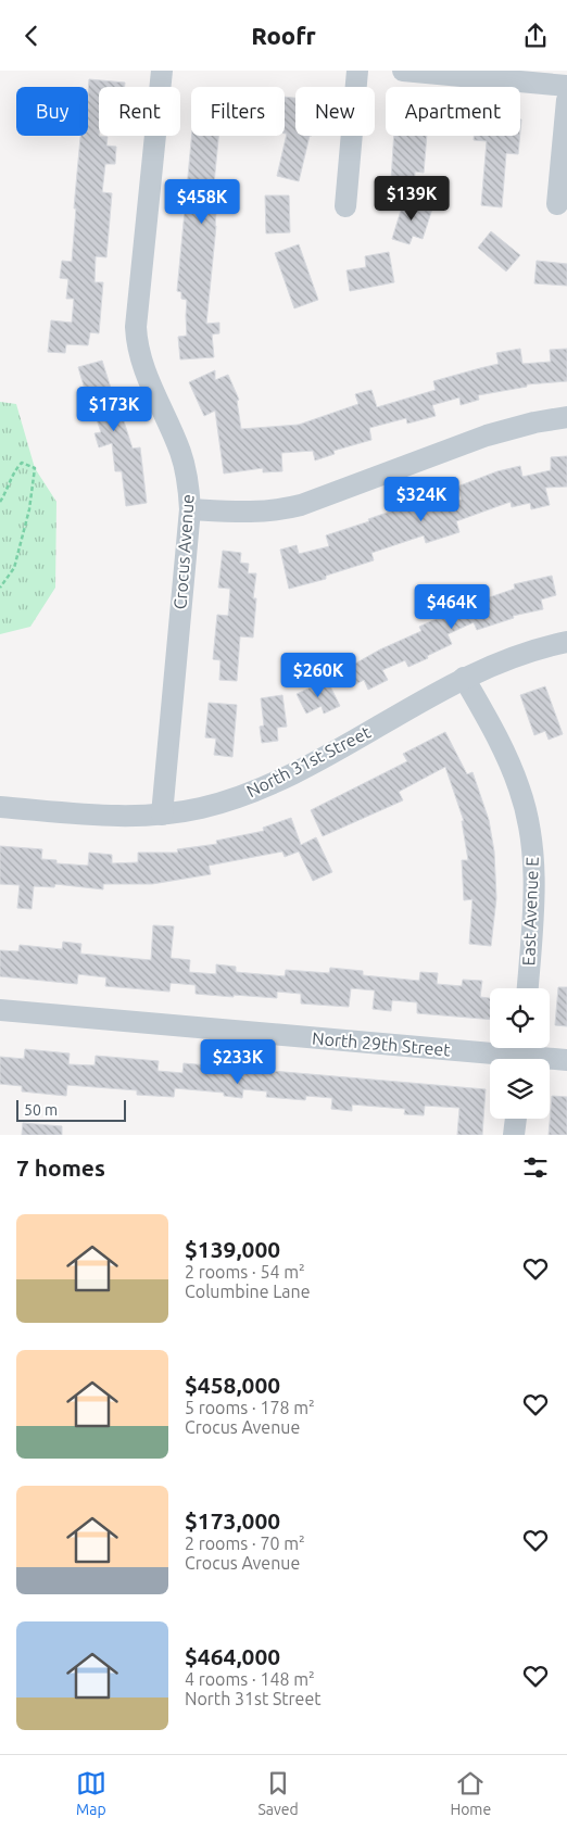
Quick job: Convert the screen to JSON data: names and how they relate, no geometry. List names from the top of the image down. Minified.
{"streets":{"street":["Crocus Avenue","North 31st Street","East Avenue E","North 29th Street"]},"crossings":[["Crocus Avenue","North 31st Street"],["North 31st Street","East Avenue E"]],"scale_bar":"50 m","page":{"header":"Roofr","chip":["Buy","Rent","Filters","New","Apartment"],"price":["$139K","$458K","$173K","$324K","$464K","$260K","$233K"],"scale":"50 m","heading":"7 homes","list":[{"name":"$139,000","note":"2 rooms · 54 m² · Columbine Lane"},{"name":"$458,000","note":"5 rooms · 178 m² · Crocus Avenue"},{"name":"$173,000","note":"2 rooms · 70 m² · Crocus Avenue"},{"name":"$464,000","note":"4 rooms · 148 m² · North 31st Street"}],"tabs":["Map","Saved","Home"]}}
